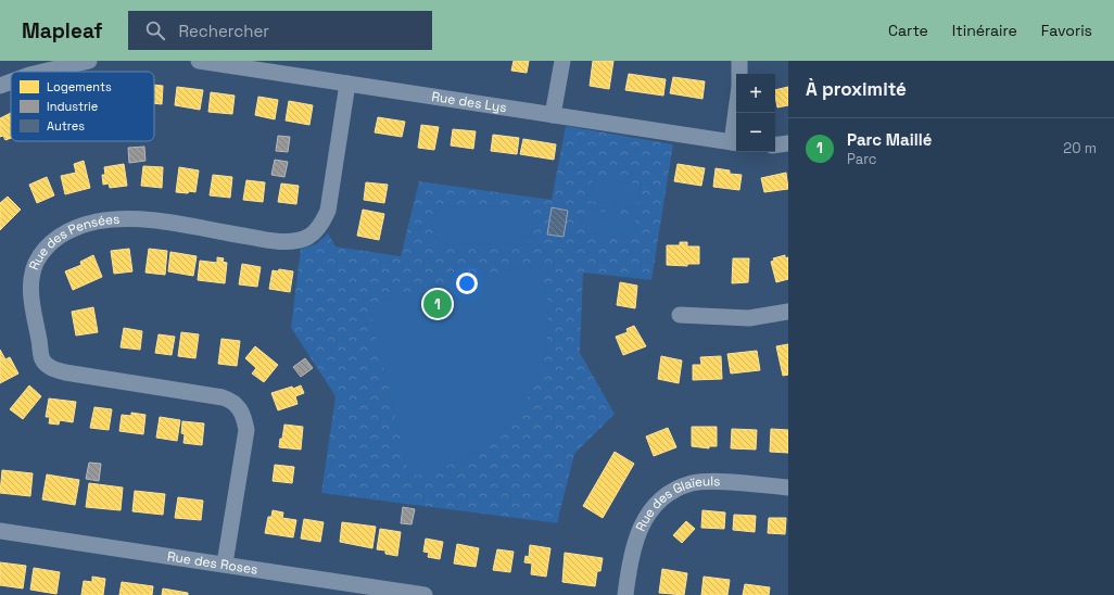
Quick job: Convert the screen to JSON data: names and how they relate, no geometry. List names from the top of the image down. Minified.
{"streets":{"street":["Rue des Lys","Rue des Pensées","Rue des Glaïeuls","Rue des Roses"]},"crossings":[["Rue des Lys","Rue des Pensées"],["Rue des Pensées","Rue des Roses"]],"legend":["Logements","Industrie","Autres"],"page":{"header":"Mapleaf","search":"Rechercher","nav":["Carte","Itinéraire","Favoris"],"heading":"À proximité","map_buttons":["+","−"],"list":[{"mark":"1","name":"Parc Maillé","note":"Parc","value":"20 m"}],"pins":"1"}}
